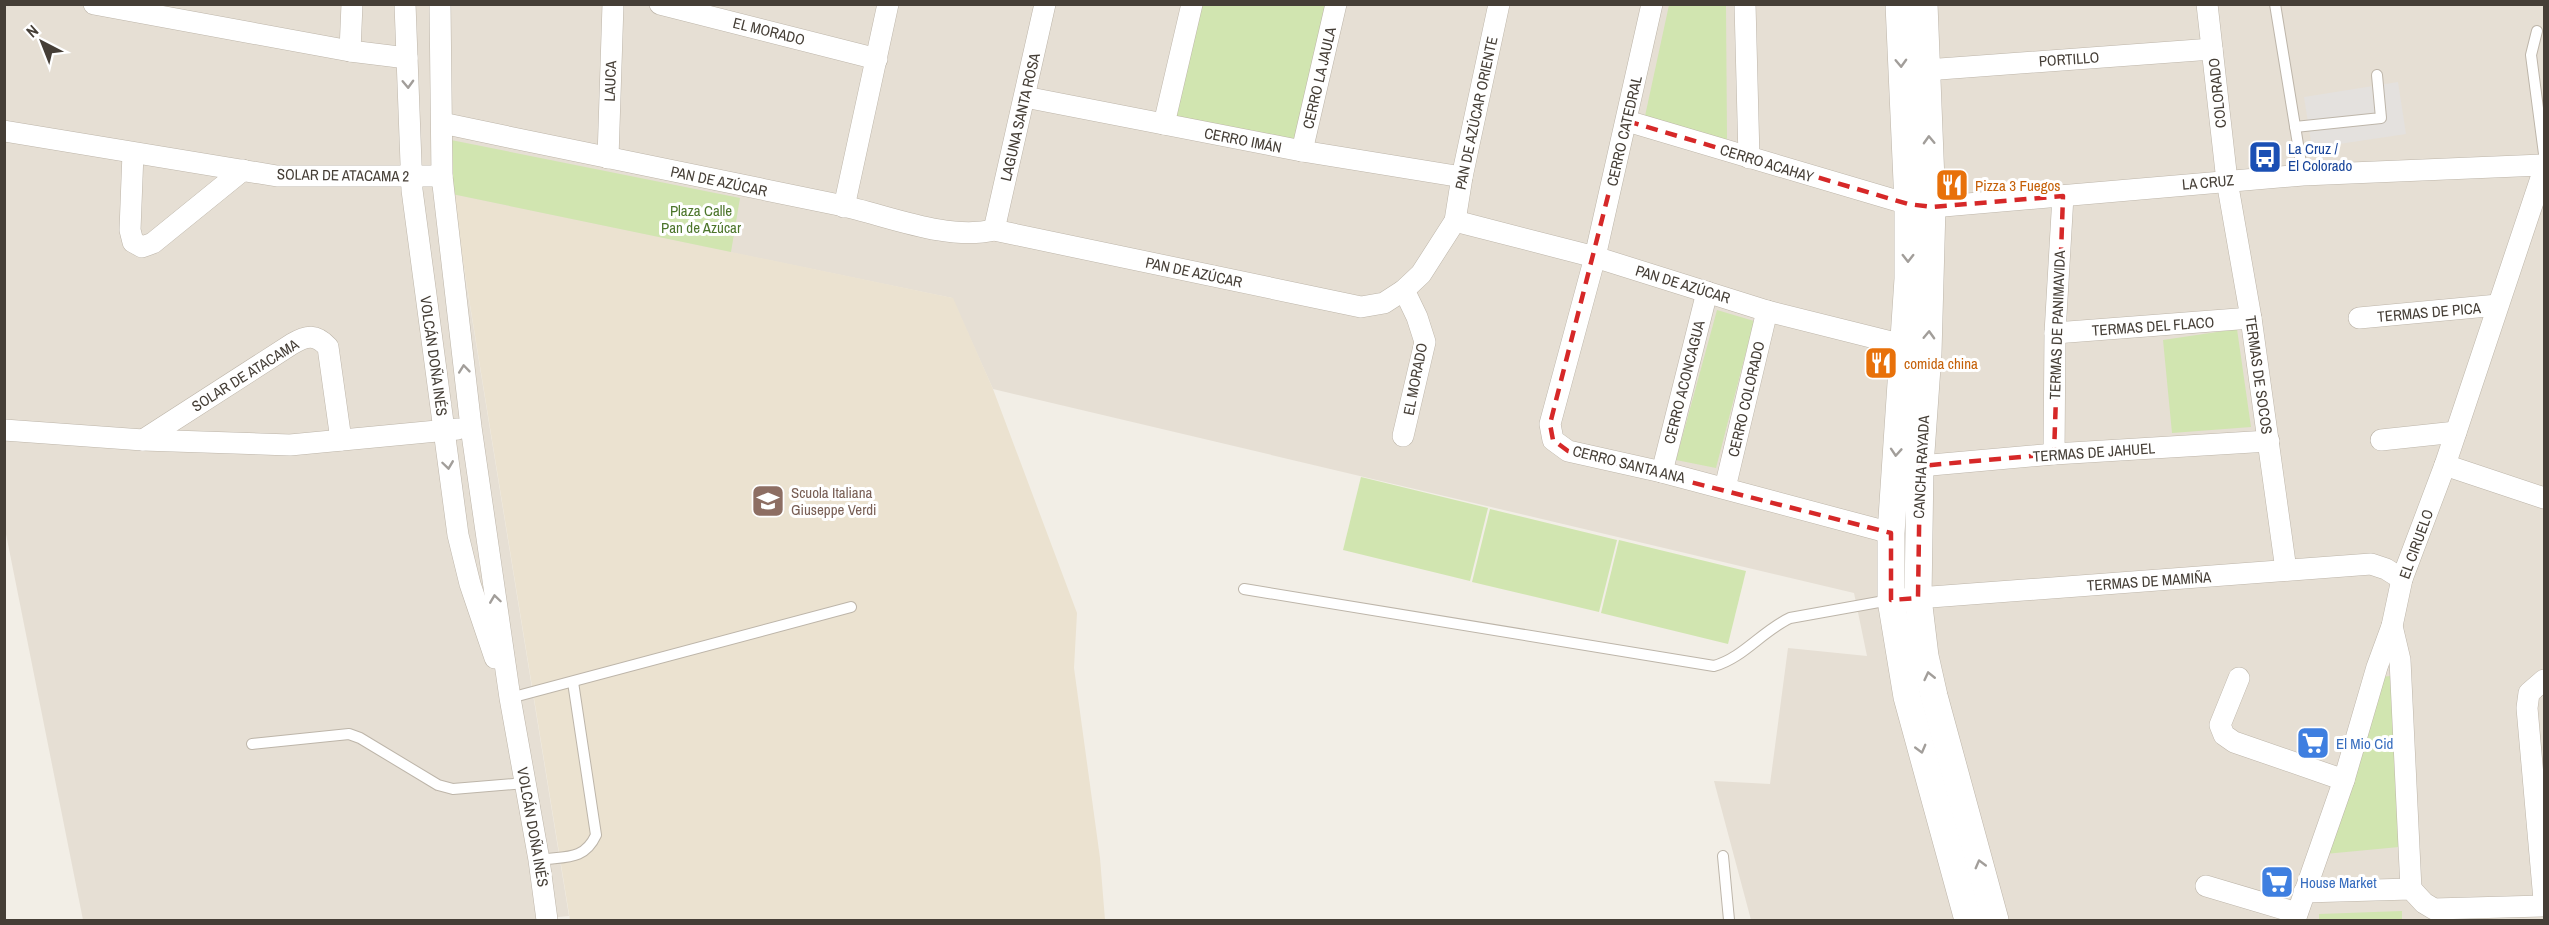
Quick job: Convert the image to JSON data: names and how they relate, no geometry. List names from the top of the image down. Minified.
{"streets":{"street":["EL MORADO","PORTILLO","CERRO LA JAULA","LAUCA","COLORADO","PAN DE AZÚCAR ORIENTE","LAGUNA SANTA ROSA","CERRO CATEDRAL","CERRO IMÁN","CERRO ACAHAY","SOLAR DE ATACAMA 2","PAN DE AZÚCAR","LA CRUZ","TERMAS DE PICA","TERMAS DE PANIMAVIDA","TERMAS DEL FLACO","VOLCÁN DOÑA INÉS","SOLAR DE ATACAMA","TERMAS DE SOCOS","CERRO ACONCAGUA","CERRO COLORADO","TERMAS DE JAHUEL","CERRO SANTA ANA","CANCHA RAYADA","EL CIRUELO","TERMAS DE MAMIÑA"]},"crossings":[["EL MORADO","PAN DE AZÚCAR"],["PORTILLO","COLORADO"],["PORTILLO","CANCHA RAYADA"],["CERRO LA JAULA","CERRO IMÁN"],["LAUCA","PAN DE AZÚCAR"],["COLORADO","LA CRUZ"],["COLORADO","TERMAS DE SOCOS"],["PAN DE AZÚCAR ORIENTE","CERRO IMÁN"],["PAN DE AZÚCAR ORIENTE","PAN DE AZÚCAR"],["LAGUNA SANTA ROSA","CERRO IMÁN"],["LAGUNA SANTA ROSA","PAN DE AZÚCAR"],["CERRO CATEDRAL","CERRO ACAHAY"],["CERRO CATEDRAL","PAN DE AZÚCAR"],["CERRO CATEDRAL","CERRO SANTA ANA"],["CERRO ACAHAY","LA CRUZ"],["CERRO ACAHAY","CANCHA RAYADA"],["SOLAR DE ATACAMA 2","VOLCÁN DOÑA INÉS"],["PAN DE AZÚCAR","VOLCÁN DOÑA INÉS"],["PAN DE AZÚCAR","CERRO ACONCAGUA"],["PAN DE AZÚCAR","CERRO COLORADO"],["PAN DE AZÚCAR","CERRO SANTA ANA"],["PAN DE AZÚCAR","CANCHA RAYADA"],["LA CRUZ","TERMAS DE PANIMAVIDA"],["LA CRUZ","TERMAS DE SOCOS"],["LA CRUZ","CANCHA RAYADA"],["LA CRUZ","EL CIRUELO"],["TERMAS DE PICA","EL CIRUELO"],["TERMAS DE PANIMAVIDA","TERMAS DEL FLACO"],["TERMAS DE PANIMAVIDA","TERMAS DE JAHUEL"],["TERMAS DEL FLACO","TERMAS DE SOCOS"],["TERMAS DE SOCOS","TERMAS DE JAHUEL"],["TERMAS DE SOCOS","TERMAS DE MAMIÑA"],["CERRO ACONCAGUA","CERRO SANTA ANA"],["CERRO COLORADO","CERRO SANTA ANA"],["TERMAS DE JAHUEL","CANCHA RAYADA"],["CERRO SANTA ANA","CANCHA RAYADA"],["CANCHA RAYADA","TERMAS DE MAMIÑA"],["EL CIRUELO","TERMAS DE MAMIÑA"]],"parks":["Plaza Calle Pan de Azúcar"],"places":{"bus stop":["La Cruz / El Colorado"],"restaurant":["Pizza 3 Fuegos","comida china"],"school or university":["Scuola Italiana Giuseppe Verdi"],"supermarket":["El Mio Cid","House Market"]},"north":"top left"}
